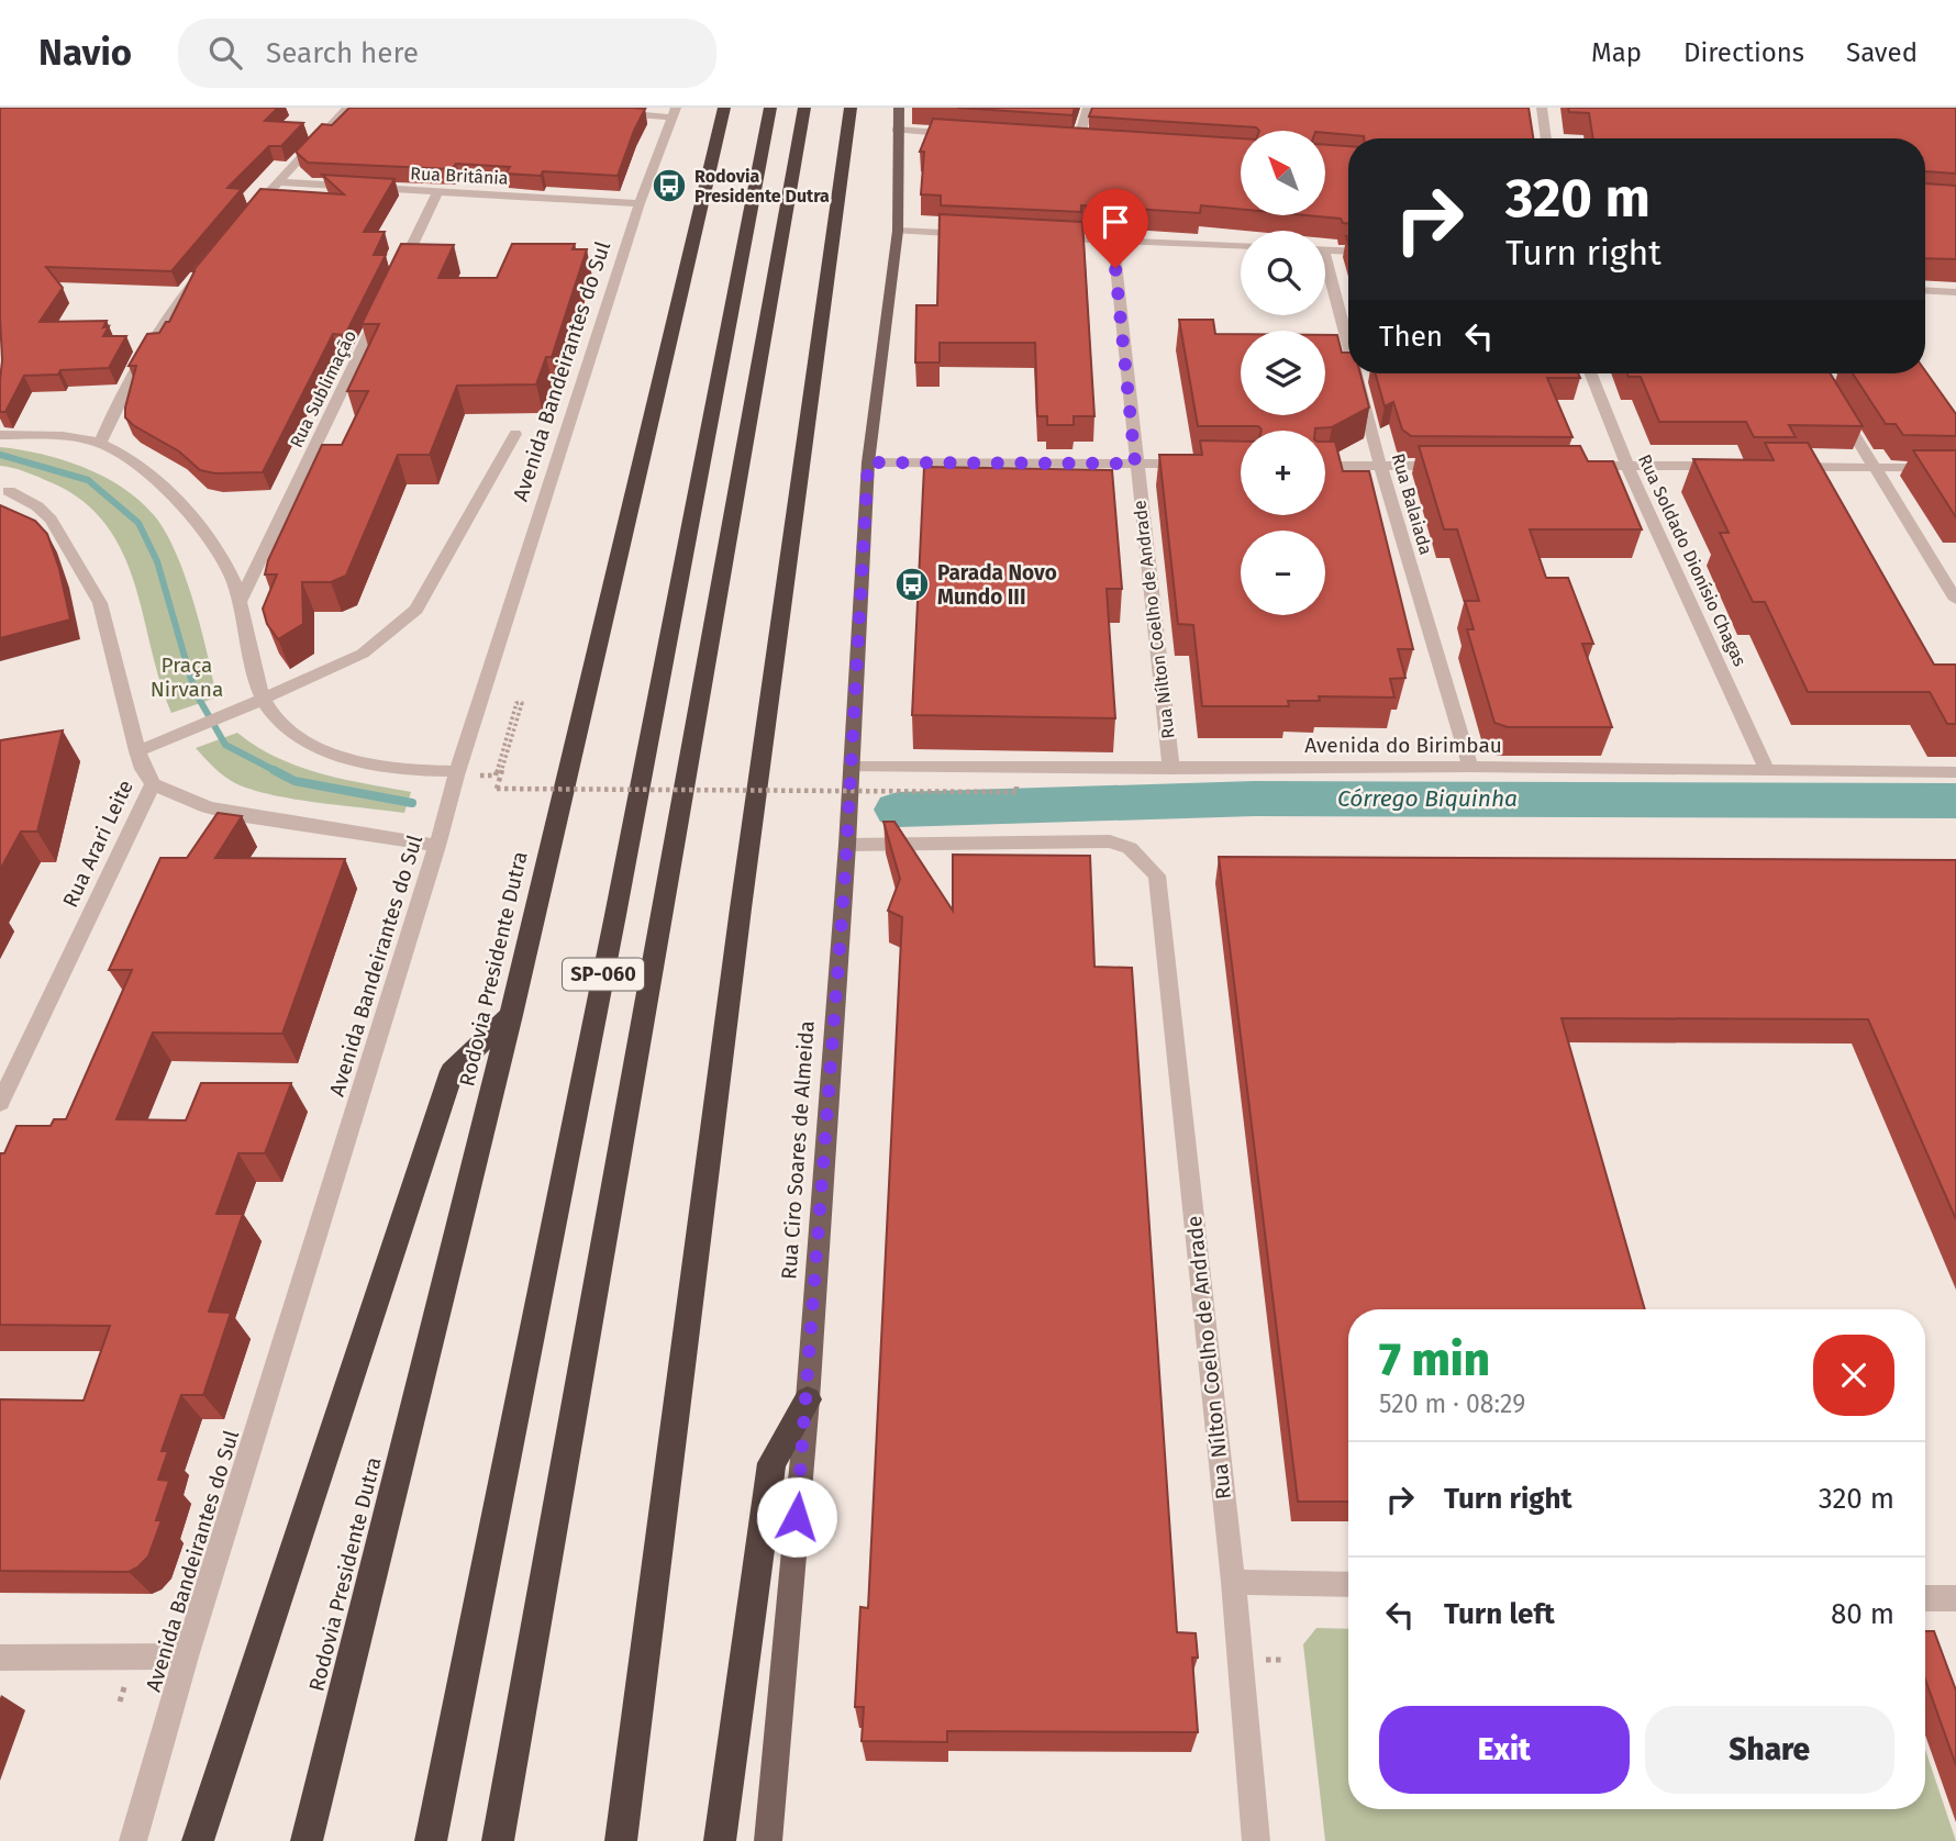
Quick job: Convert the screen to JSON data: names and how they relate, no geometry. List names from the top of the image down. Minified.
{"streets":{"highway":["Rodovia Presidente Dutra","SP-060"],"main road":["Rua Ciro Soares de Almeida"],"street":["Rua Britânia","Avenida Bandeirantes do Sul","Rua Sublimação","Rua Balaiada","Rua Soldado Dionísio Chagas","Rua Nílton Coelho de Andrade","Avenida do Birimbau","Rua Arari Leite"]},"crossings":[["Rua Britânia","Avenida Bandeirantes do Sul"],["Rua Balaiada","Avenida do Birimbau"],["Rua Soldado Dionísio Chagas","Avenida do Birimbau"],["Rua Nílton Coelho de Andrade","Avenida do Birimbau"],["Rua Nílton Coelho de Andrade","Rua Ciro Soares de Almeida"],["Avenida do Birimbau","Rua Ciro Soares de Almeida"]],"water":["Córrego Biquinha"],"parks":["Praça Nirvana"],"places":{"bus stop":["Rodovia Presidente Dutra","Parada Novo Mundo III"]},"north":"top left","page":{"header":"Navio","search":"Search here","nav":["Map","Directions","Saved"],"map_buttons":["+","−"],"turn":["320 m","Turn right"],"then":"Then","heading":["7 min","520 m · 08:29"],"list":[{"name":"Turn right","value":"320 m"},{"name":"Turn left","value":"80 m"}],"buttons":["Exit","Share"]}}
